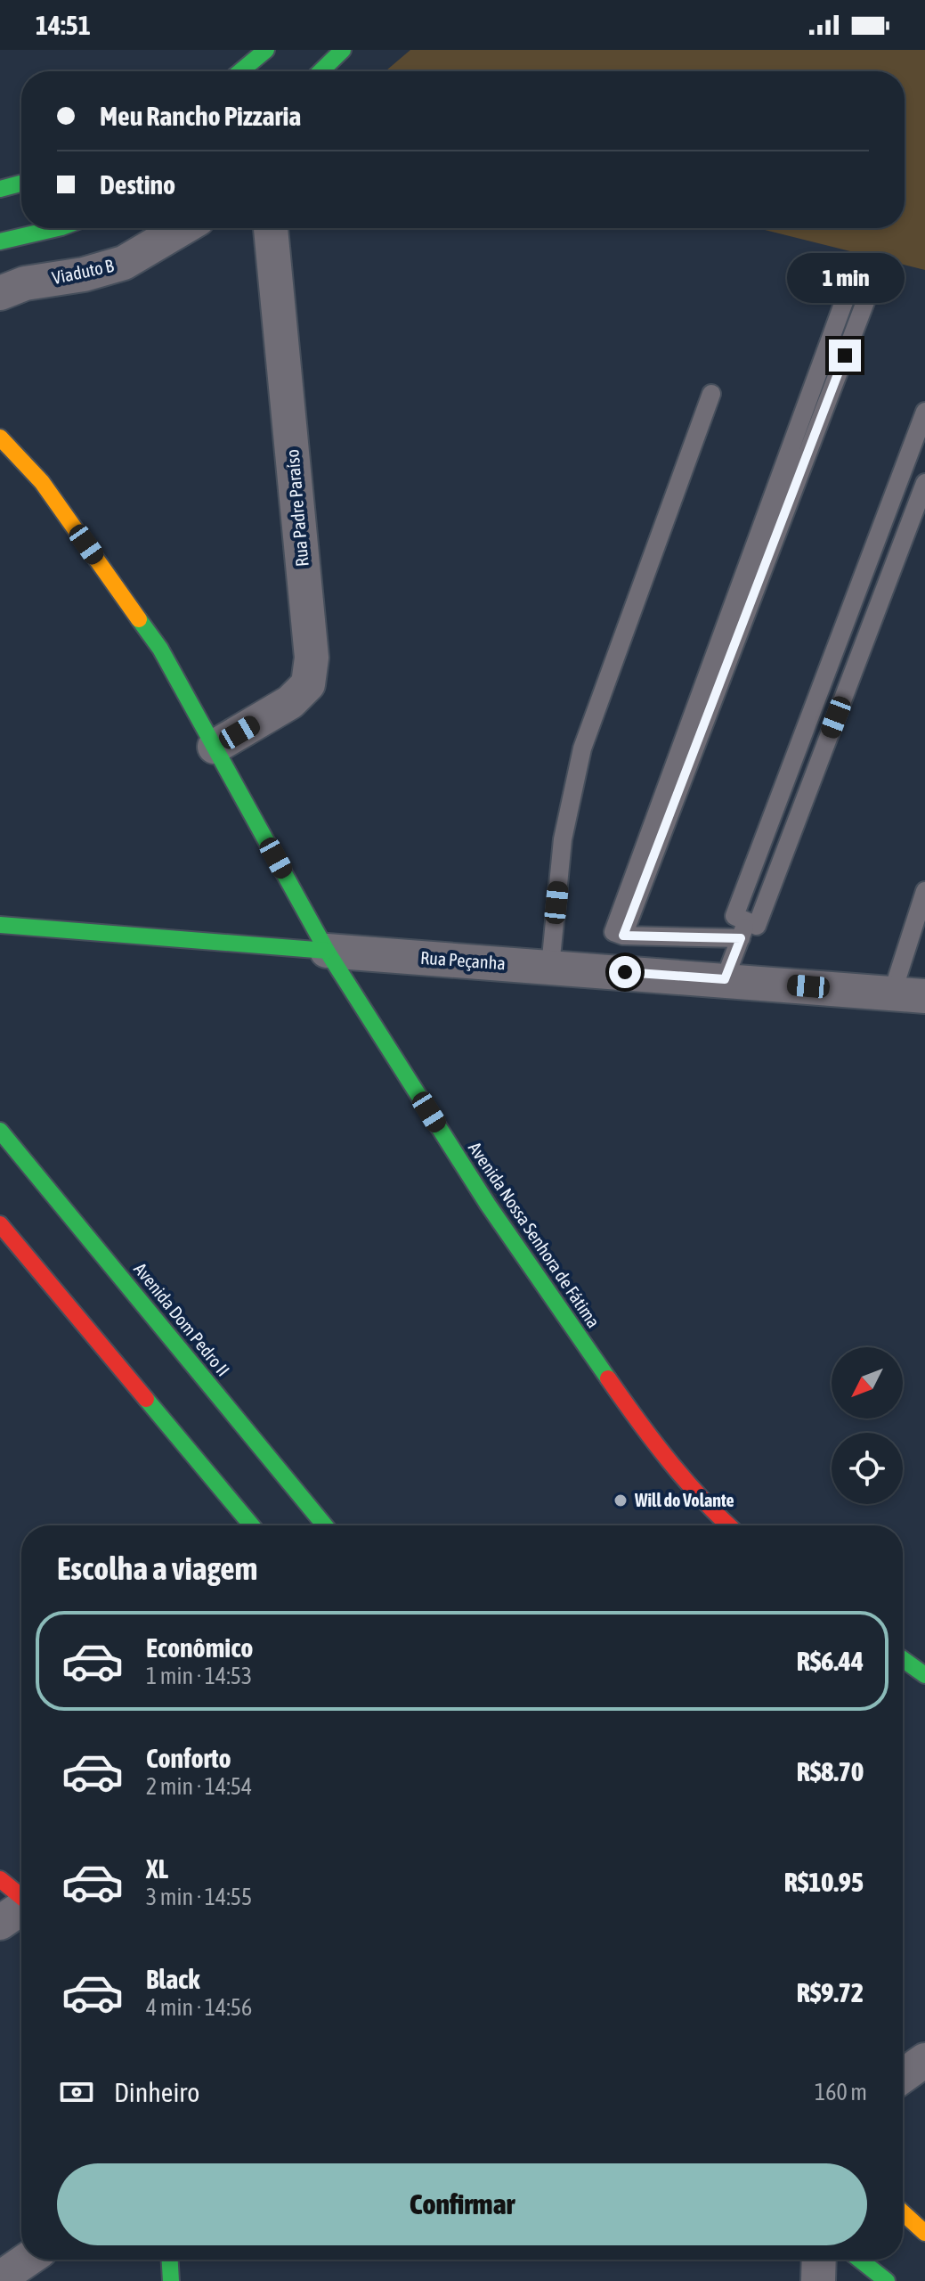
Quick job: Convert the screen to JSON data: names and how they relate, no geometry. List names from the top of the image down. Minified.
{"streets":{"main road":["Rua Peçanha","Avenida Nossa Senhora de Fátima","Avenida Dom Pedro II"],"street":["Viaduto B","Rua Padre Paraíso"]},"crossings":[["Rua Padre Paraíso","Avenida Nossa Senhora de Fátima"],["Rua Peçanha","Avenida Nossa Senhora de Fátima"]],"places":["Will do Volante"],"north":"bottom left","page":{"status":"14:51","banner":["Meu Rancho Pizzaria","Destino"],"bubble":"1 min","heading":"Escolha a viagem","list":[{"name":"Econômico","note":"1 min · 14:53","value":"R$6.44"},{"name":"Conforto","note":"2 min · 14:54","value":"R$8.70"},{"name":"XL","note":"3 min · 14:55","value":"R$10.95"},{"name":"Black","note":"4 min · 14:56","value":"R$9.72"}],"pay":["Dinheiro","160 m"],"buttons":"Confirmar"}}
